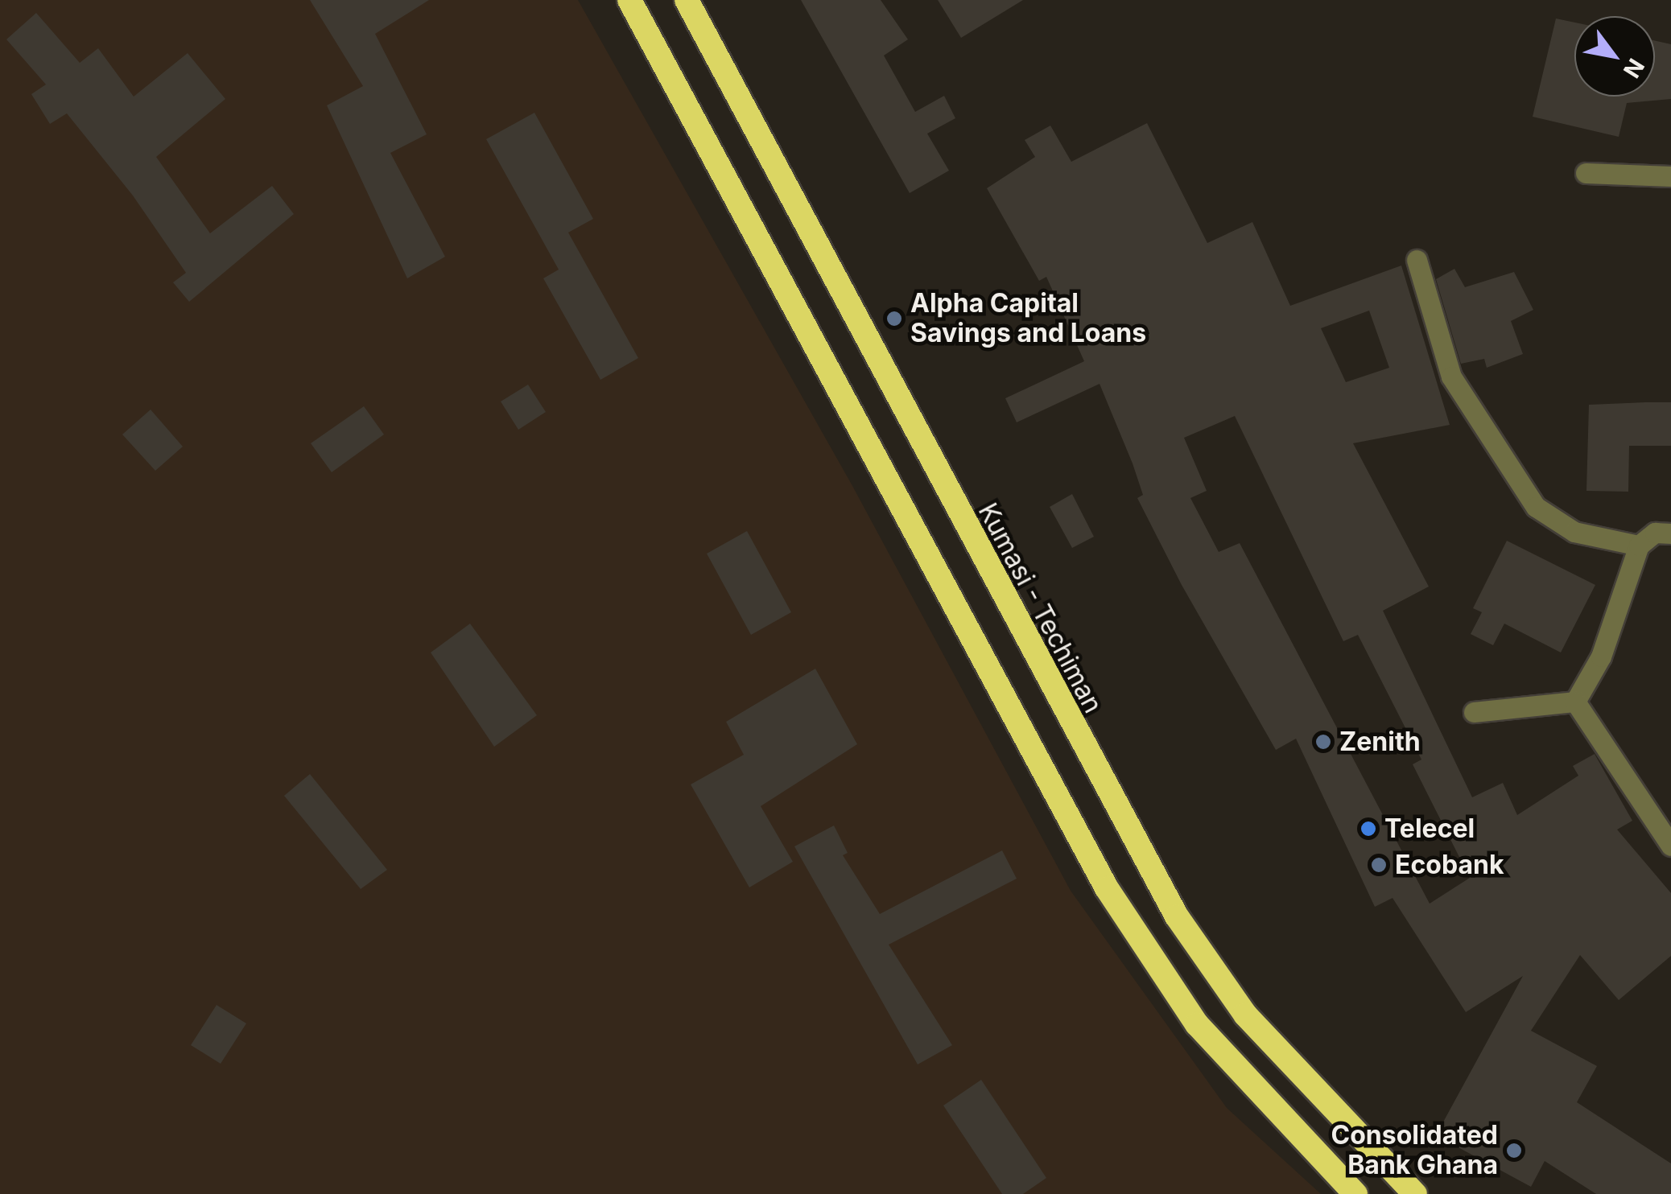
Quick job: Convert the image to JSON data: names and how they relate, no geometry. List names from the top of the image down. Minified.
{"streets":{"highway":["Kumasi - Techiman"]},"places":["Alpha Capital Savings and Loans","Zenith","Telecel","Ecobank","Consolidated Bank Ghana"],"north":"bottom right"}
